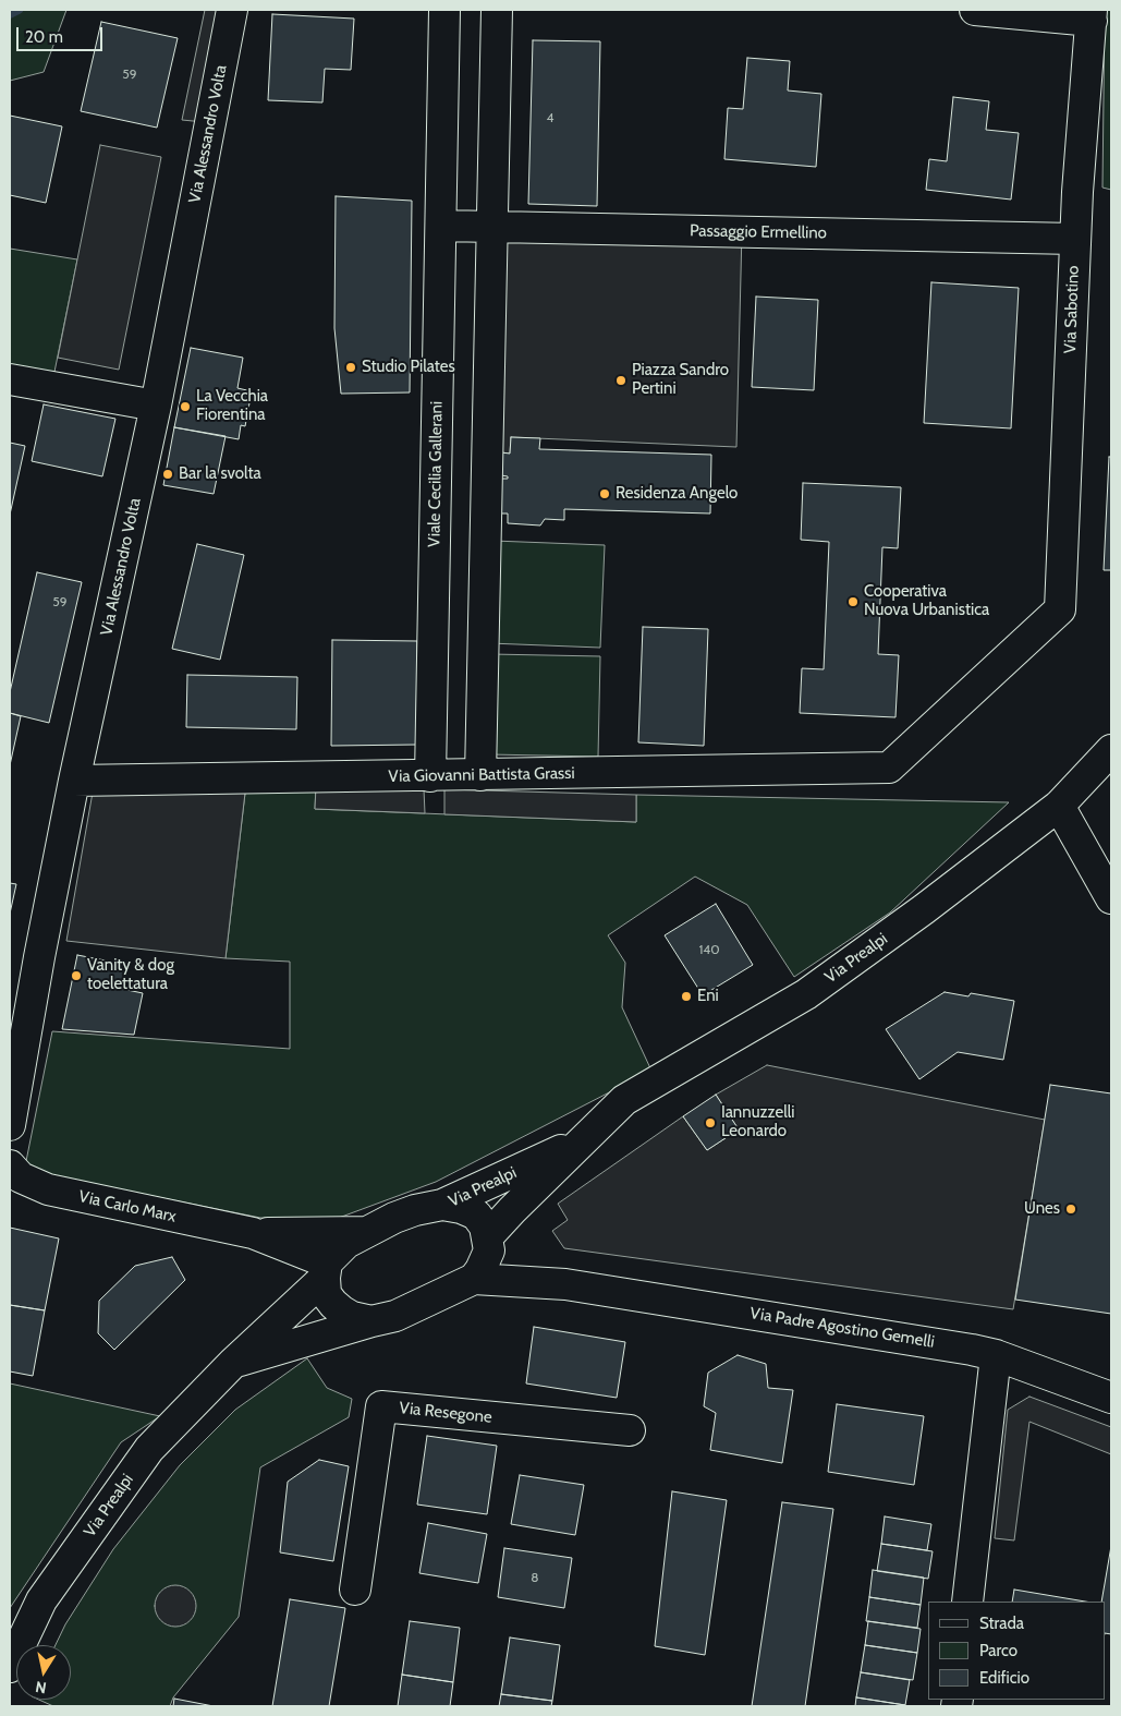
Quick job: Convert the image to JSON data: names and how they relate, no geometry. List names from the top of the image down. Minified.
{"streets":{"street":["Via Alessandro Volta","Passaggio Ermellino","Via Sabotino","Viale Cecilia Gallerani","Via Giovanni Battista Grassi","Via Prealpi","Via Carlo Marx","Via Padre Agostino Gemelli","Via Resegone"]},"crossings":[["Via Alessandro Volta","Via Giovanni Battista Grassi"],["Passaggio Ermellino","Via Sabotino"],["Passaggio Ermellino","Viale Cecilia Gallerani"],["Via Sabotino","Via Giovanni Battista Grassi"],["Viale Cecilia Gallerani","Via Giovanni Battista Grassi"],["Via Prealpi","Via Carlo Marx"],["Via Prealpi","Via Padre Agostino Gemelli"]],"places":["Studio Pilates","Piazza Sandro Pertini","La Vecchia Fiorentina","Bar la svolta","Residenza Angelo","Cooperativa Nuova Urbanistica","Vanity & dog toelettatura","Eni","Iannuzzelli Leonardo","Unes"],"house_numbers":["59","4","59","140","8"],"legend":["Strada","Parco","Edificio"],"scale_bar":"20 m","north":"bottom"}
